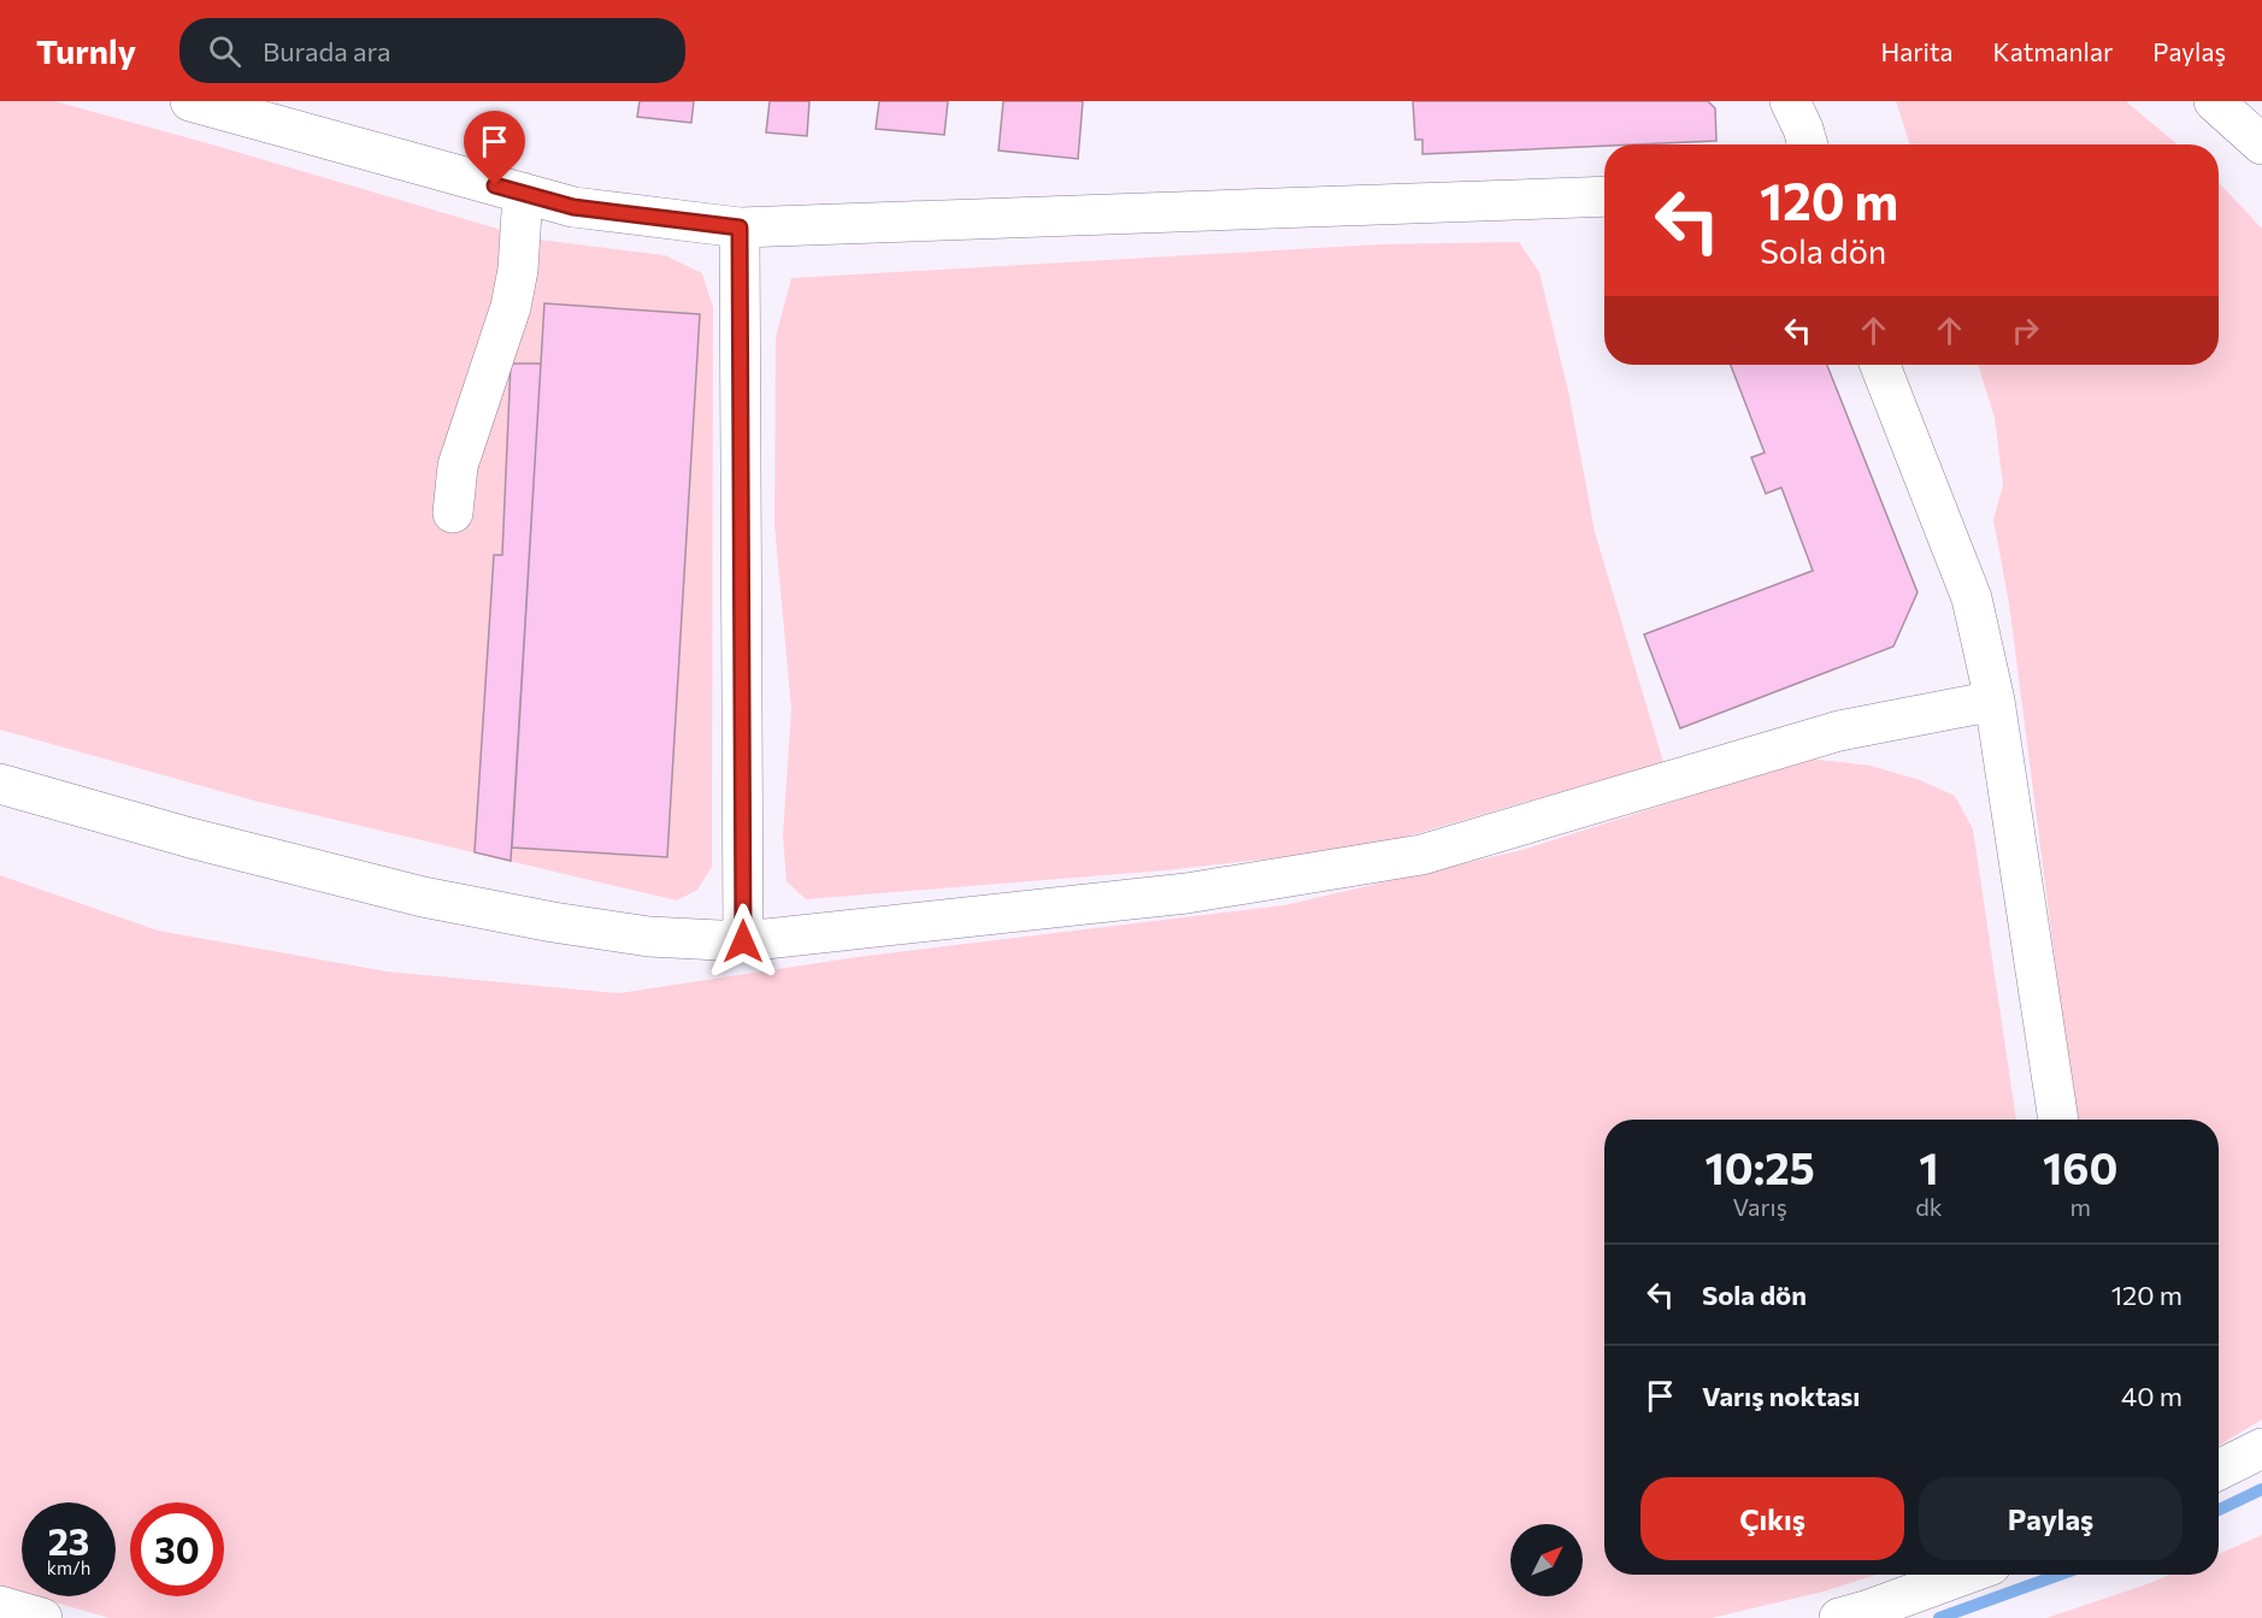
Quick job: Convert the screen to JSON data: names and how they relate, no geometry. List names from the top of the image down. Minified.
{"north":"top right","page":{"header":"Turnly","search":"Burada ara","nav":["Harita","Katmanlar","Paylaş"],"turn":["120 m","Sola dön"],"eta":["10:25","Varış","1","dk","160","m"],"list":[{"name":"Sola dön","value":"120 m"},{"name":"Varış noktası","value":"40 m"}],"buttons":["Çıkış","Paylaş"],"speed":"23 km/h","limit":"30"}}
